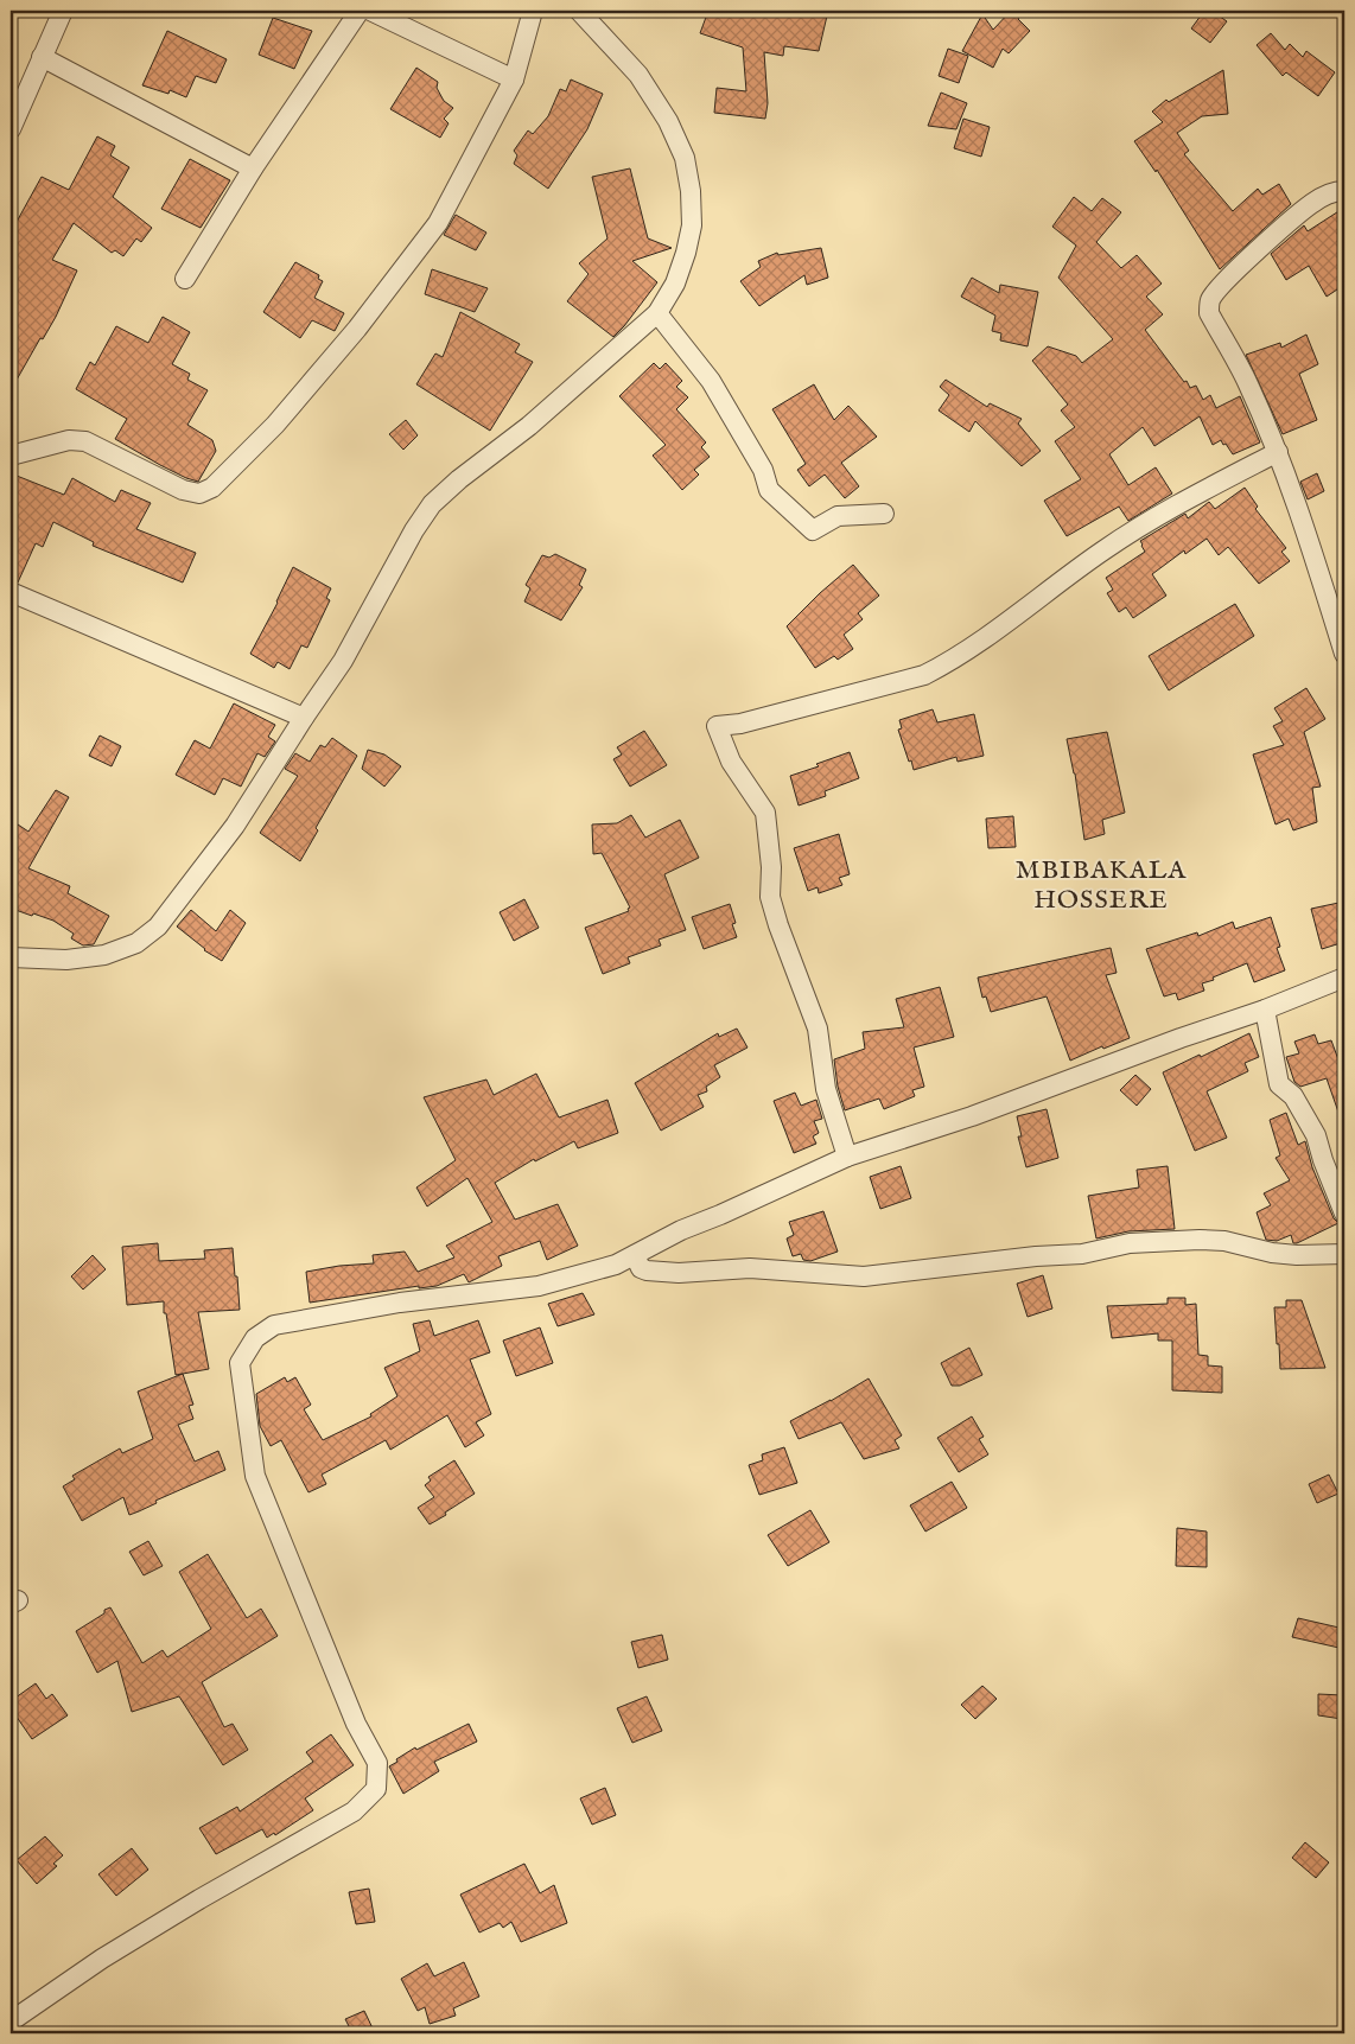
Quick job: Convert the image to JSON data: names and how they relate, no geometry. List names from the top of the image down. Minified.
{"districts":["MBIBAKALA HOSSERE"]}
